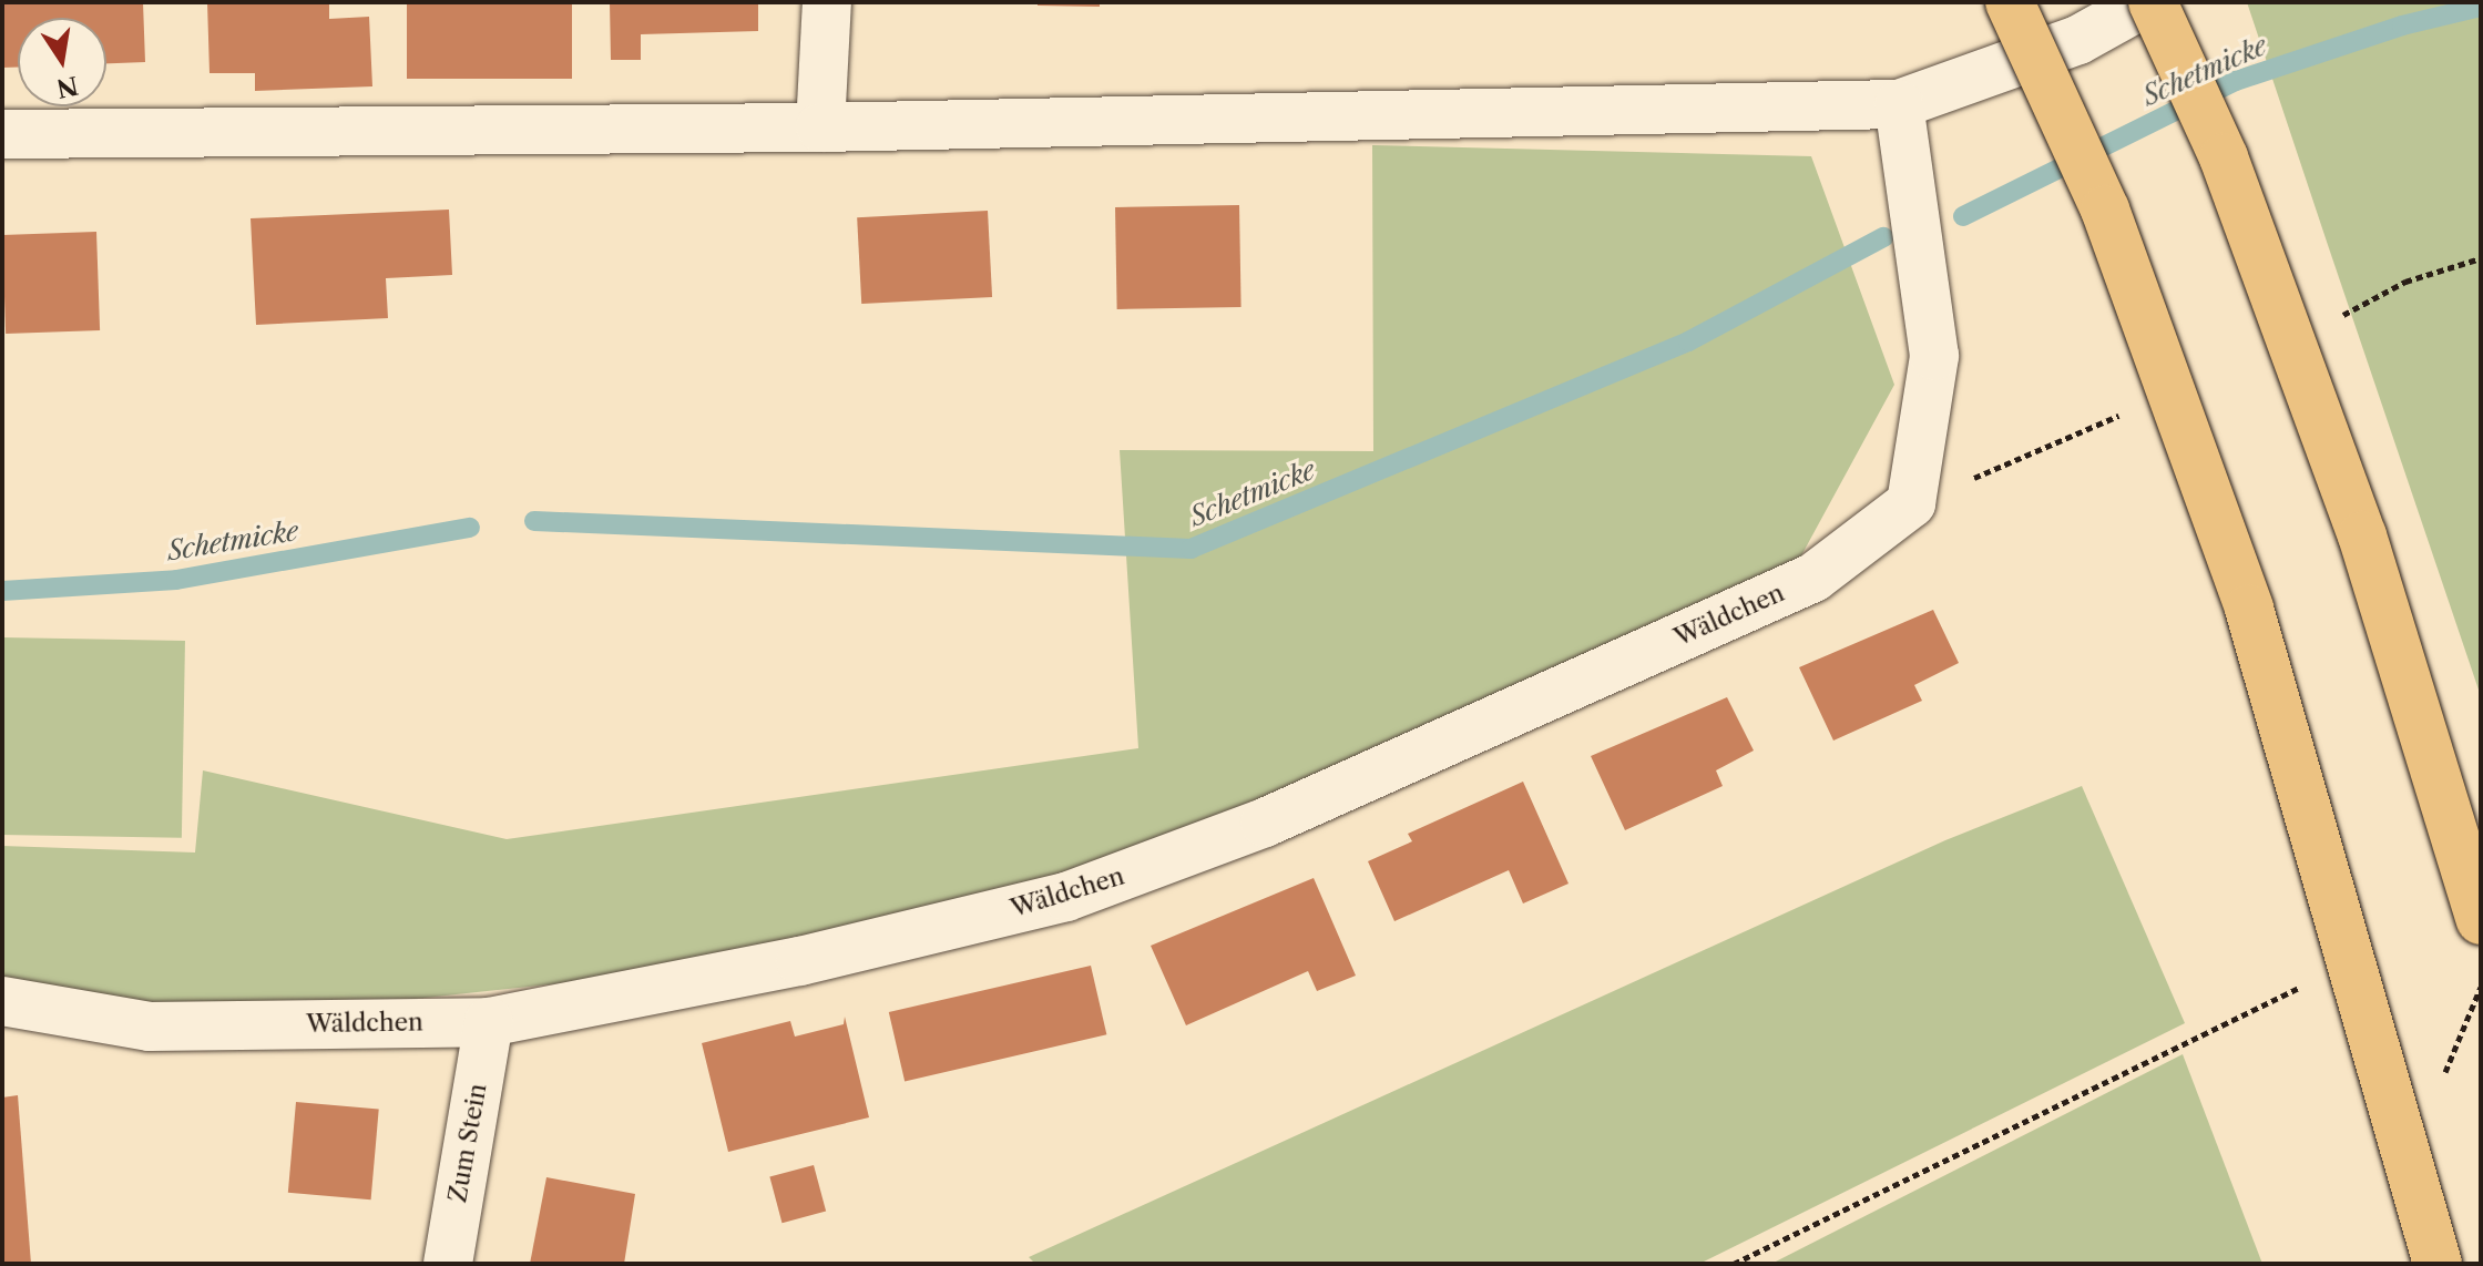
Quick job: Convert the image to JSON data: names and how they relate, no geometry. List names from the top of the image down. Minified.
{"streets":{"street":["Wäldchen","Zum Stein"]},"crossings":[["Wäldchen","Zum Stein"]],"water":["Schetmicke"],"north":"bottom"}
